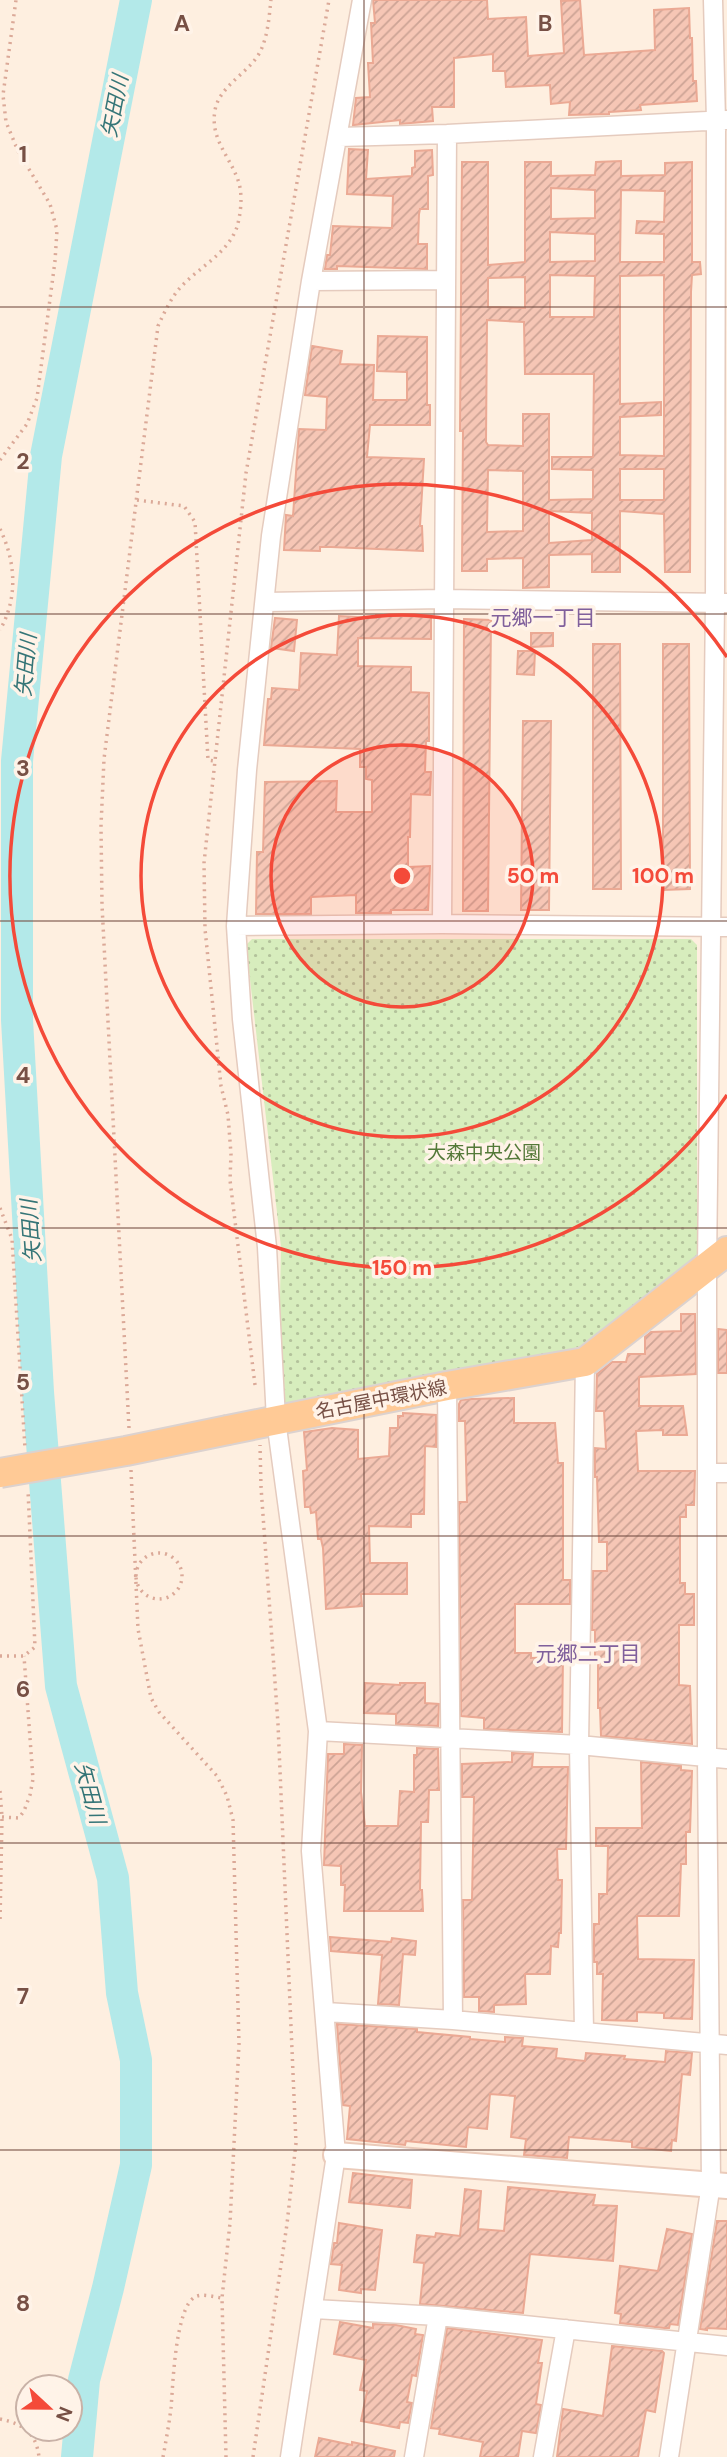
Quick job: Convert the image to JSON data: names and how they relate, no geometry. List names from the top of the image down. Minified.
{"streets":{"main road":["名古屋中環状線"]},"districts":["元郷一丁目","元郷二丁目"],"water":["矢田川"],"parks":["大森中央公園"],"north":"right","grid":{"columns":["A","B"],"rows":["1","2","3","4","5","6","7","8"]},"rings":["50 m","100 m","150 m"]}
